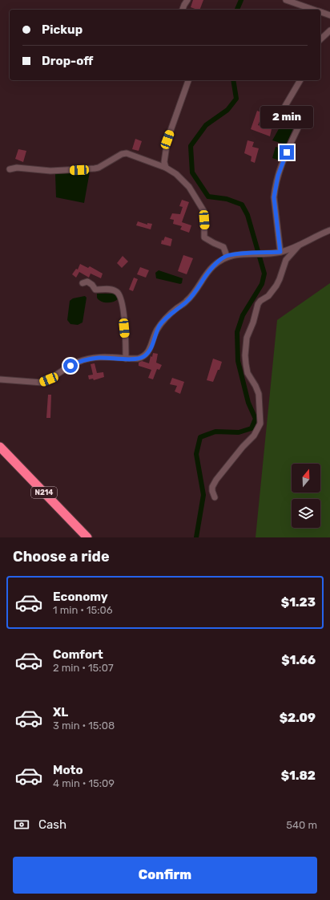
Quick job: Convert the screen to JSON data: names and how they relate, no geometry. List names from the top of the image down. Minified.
{"streets":{"highway":["N214"]},"north":"top","page":{"banner":["Pickup","Drop-off"],"bubble":"2 min","heading":"Choose a ride","list":[{"name":"Economy","note":"1 min · 15:06","value":"$1.23"},{"name":"Comfort","note":"2 min · 15:07","value":"$1.66"},{"name":"XL","note":"3 min · 15:08","value":"$2.09"},{"name":"Moto","note":"4 min · 15:09","value":"$1.82"}],"pay":["Cash","540 m"],"buttons":"Confirm"}}
